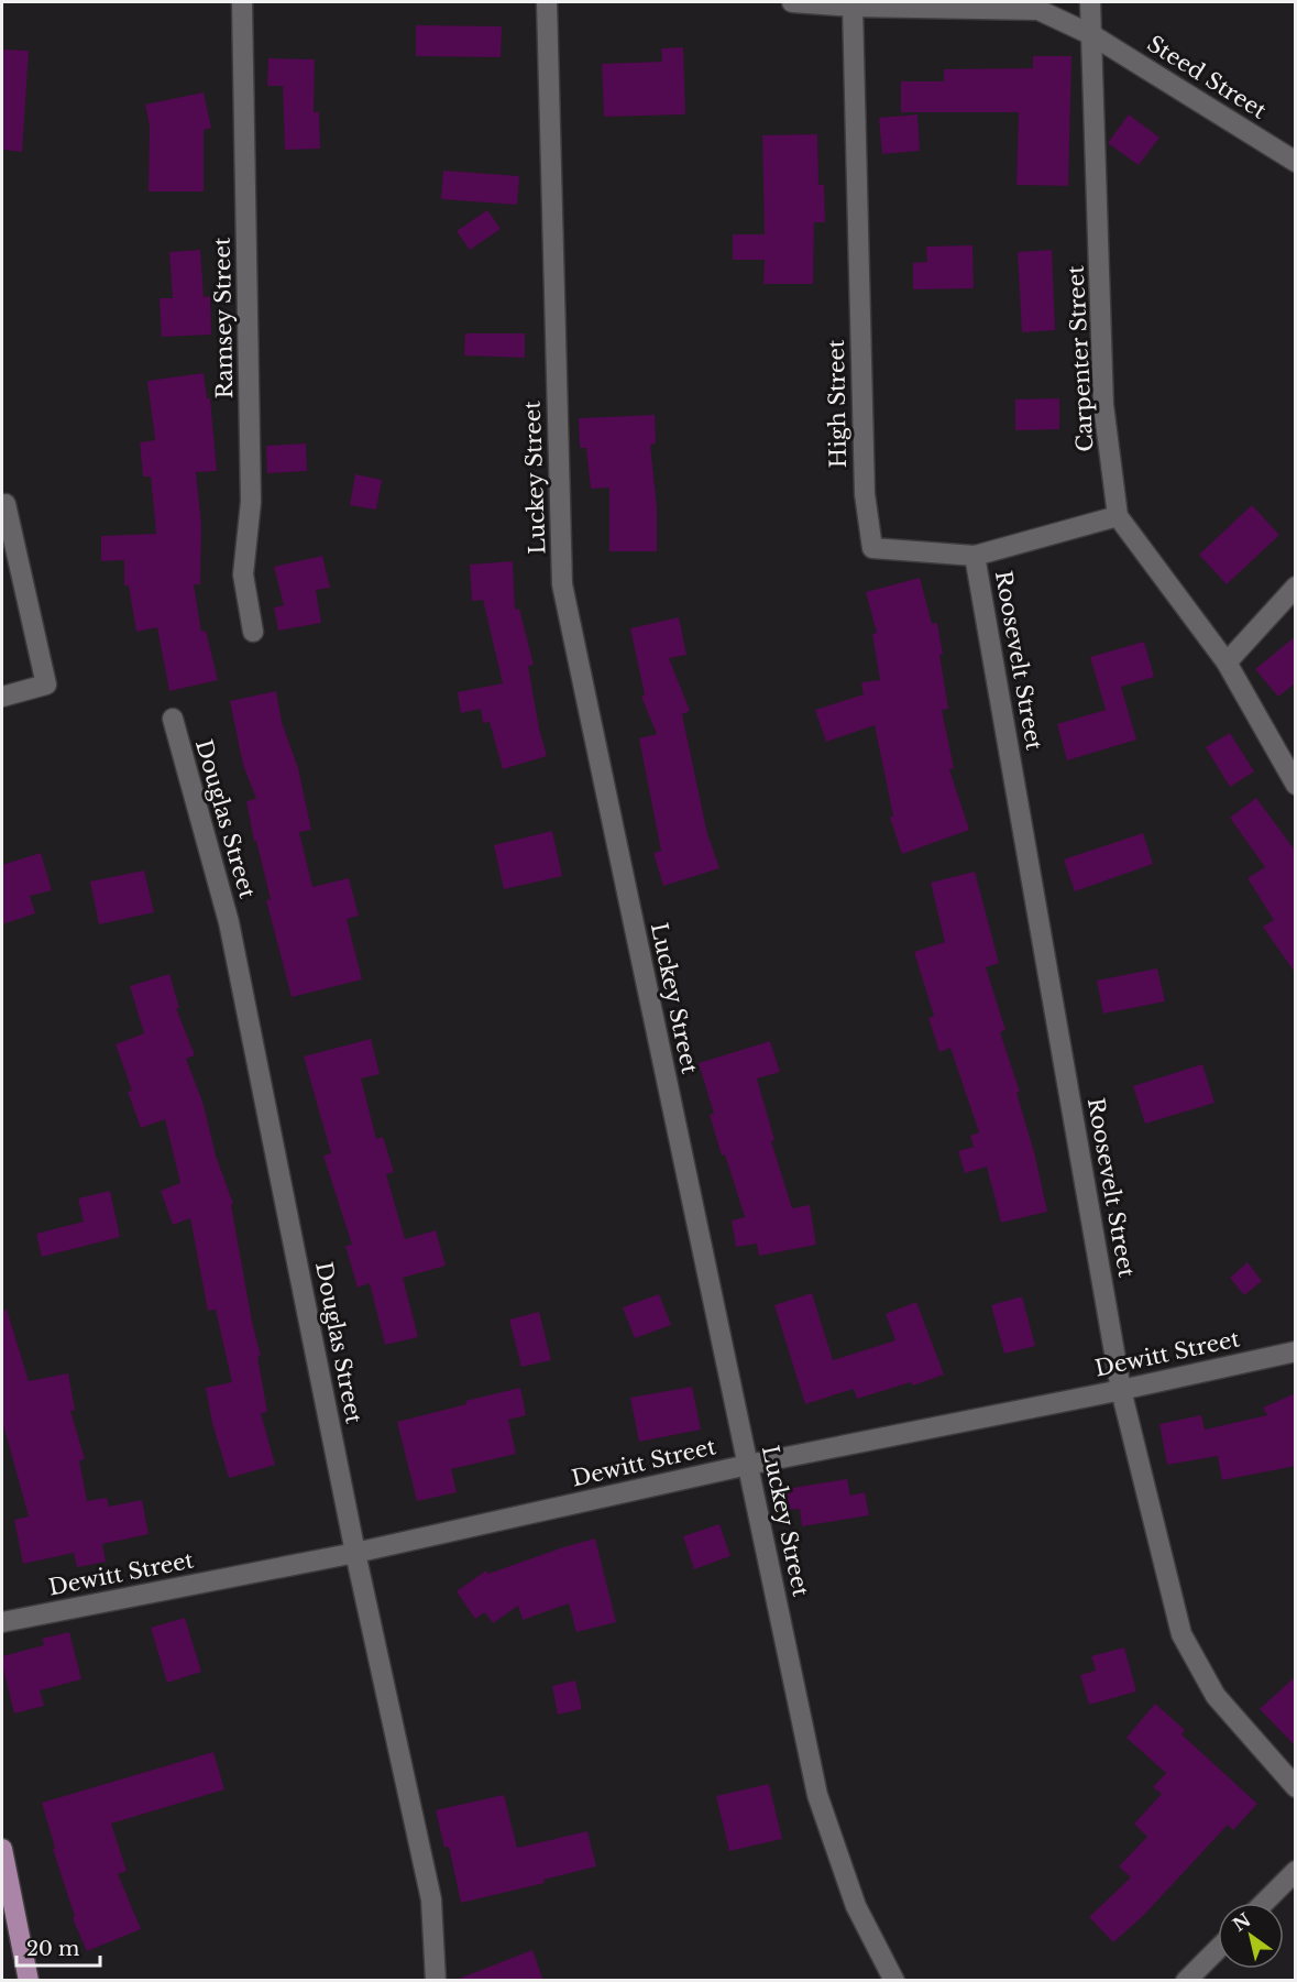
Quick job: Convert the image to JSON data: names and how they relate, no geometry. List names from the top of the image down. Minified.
{"streets":{"street":["Steed Street","Ramsey Street","Carpenter Street","High Street","Luckey Street","Roosevelt Street","Douglas Street","Dewitt Street"]},"crossings":[["Steed Street","Carpenter Street"],["Steed Street","High Street"],["Carpenter Street","High Street"],["High Street","Roosevelt Street"],["Luckey Street","Dewitt Street"],["Roosevelt Street","Dewitt Street"],["Douglas Street","Dewitt Street"]],"scale_bar":"20 m","north":"top left"}
